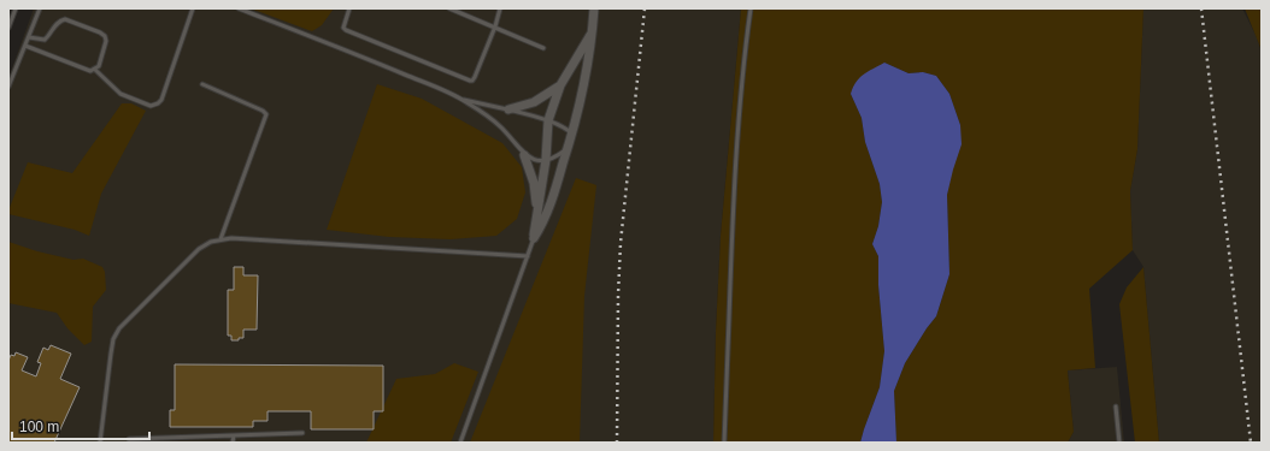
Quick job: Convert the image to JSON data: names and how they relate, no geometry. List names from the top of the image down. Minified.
{"scale_bar":"100 m"}
